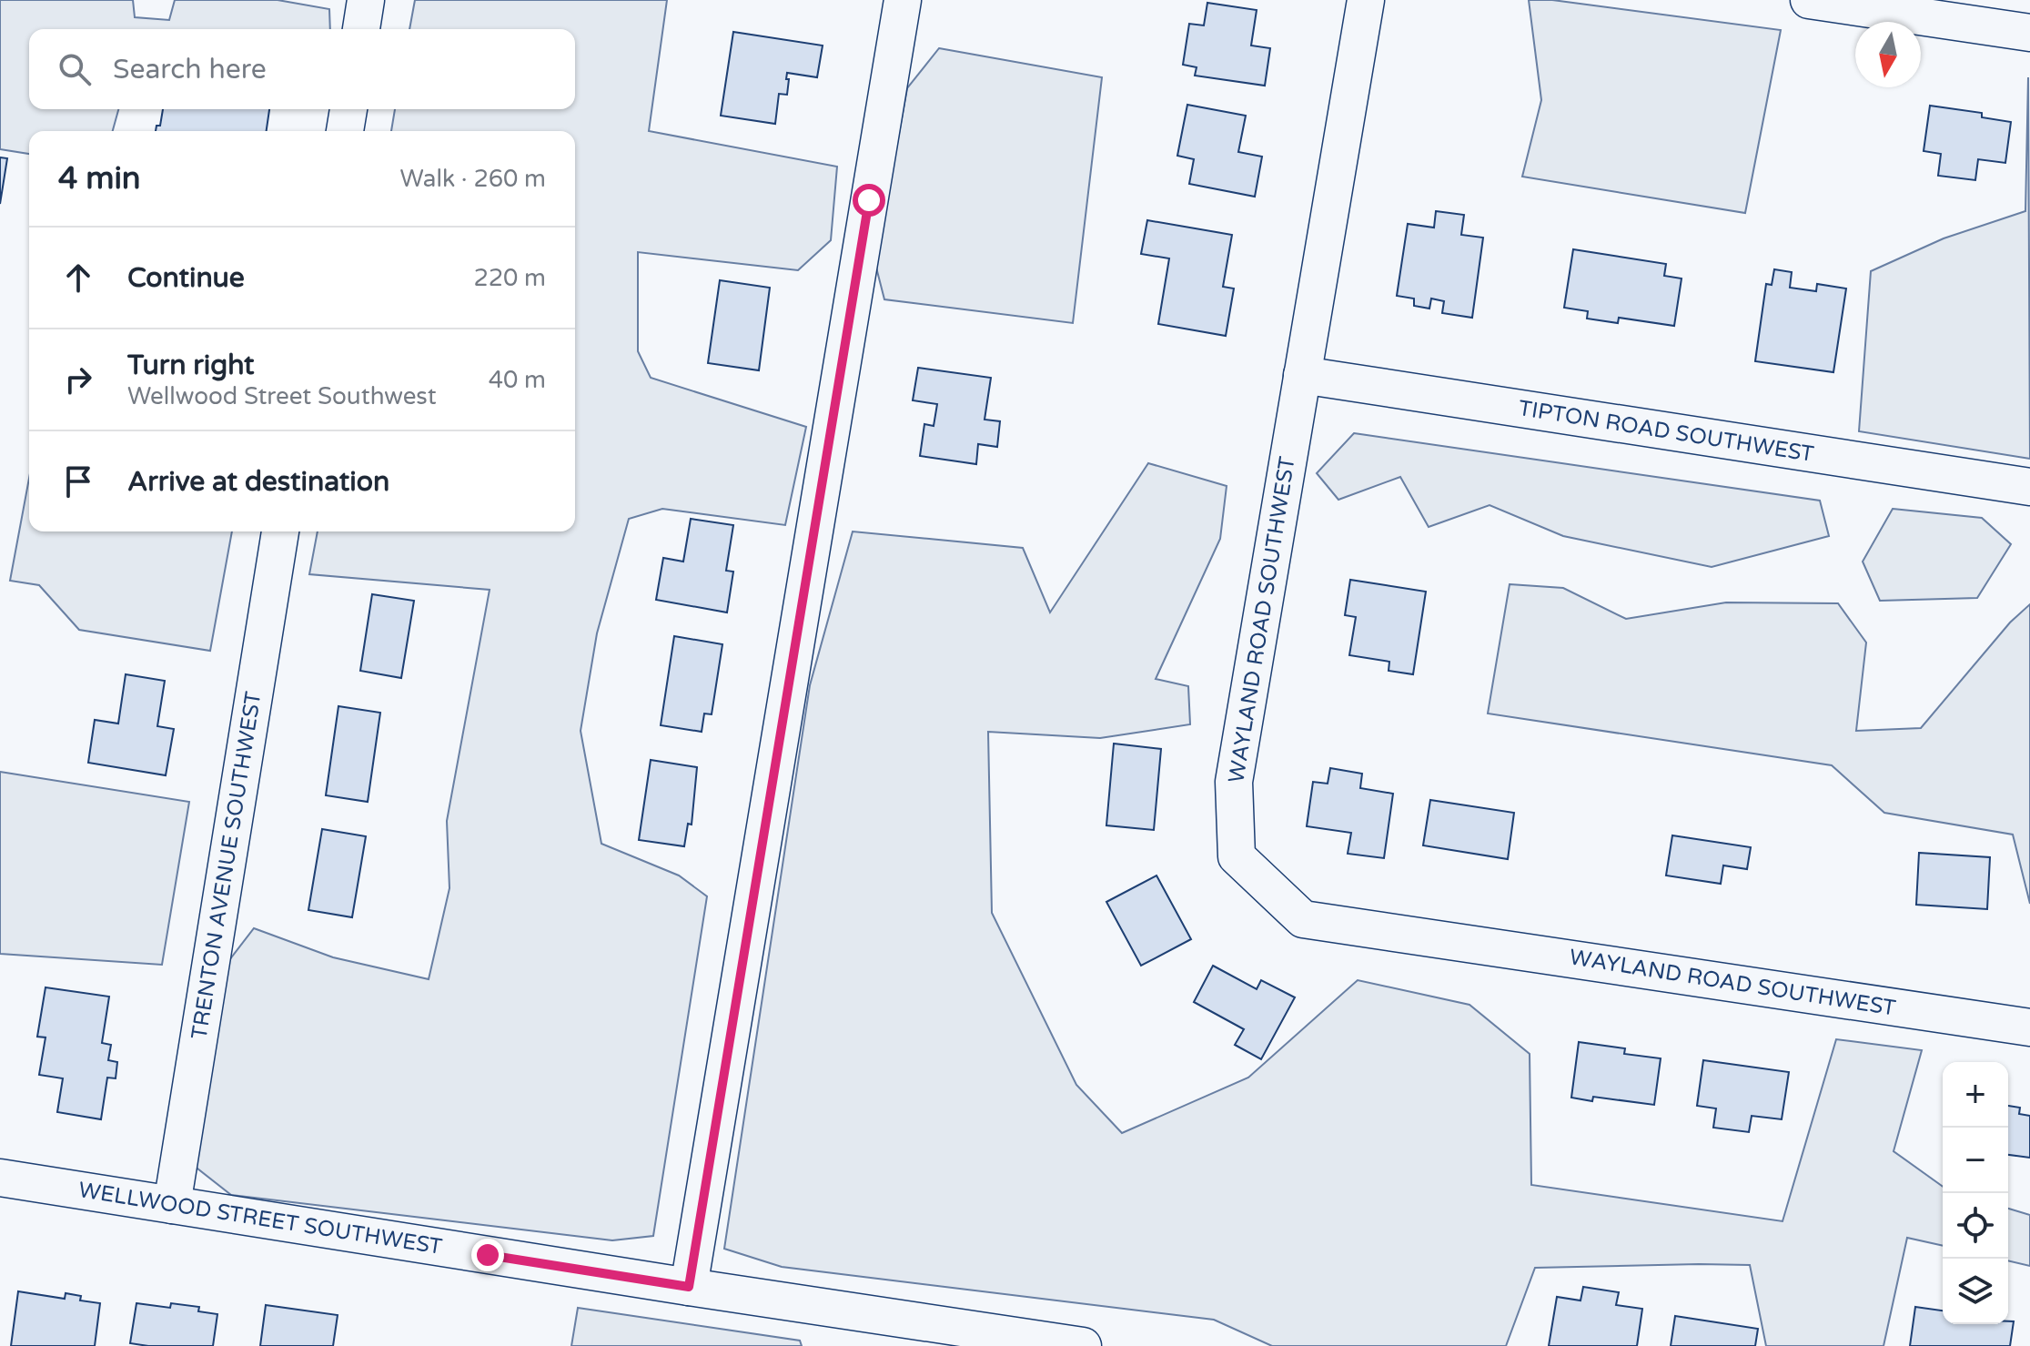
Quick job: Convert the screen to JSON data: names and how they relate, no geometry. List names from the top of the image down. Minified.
{"streets":{"street":["TIPTON ROAD SOUTHWEST","WAYLAND ROAD SOUTHWEST","TRENTON AVENUE SOUTHWEST","WELLWOOD STREET SOUTHWEST"]},"crossings":[["TIPTON ROAD SOUTHWEST","WAYLAND ROAD SOUTHWEST"],["TRENTON AVENUE SOUTHWEST","WELLWOOD STREET SOUTHWEST"]],"north":"bottom","page":{"search":"Search here","heading":["4 min","Walk · 260 m"],"list":[["Continue","220 m"],["Turn right","Wellwood Street Southwest","40 m"],"Arrive at destination"],"map_buttons":["+","−"]}}
